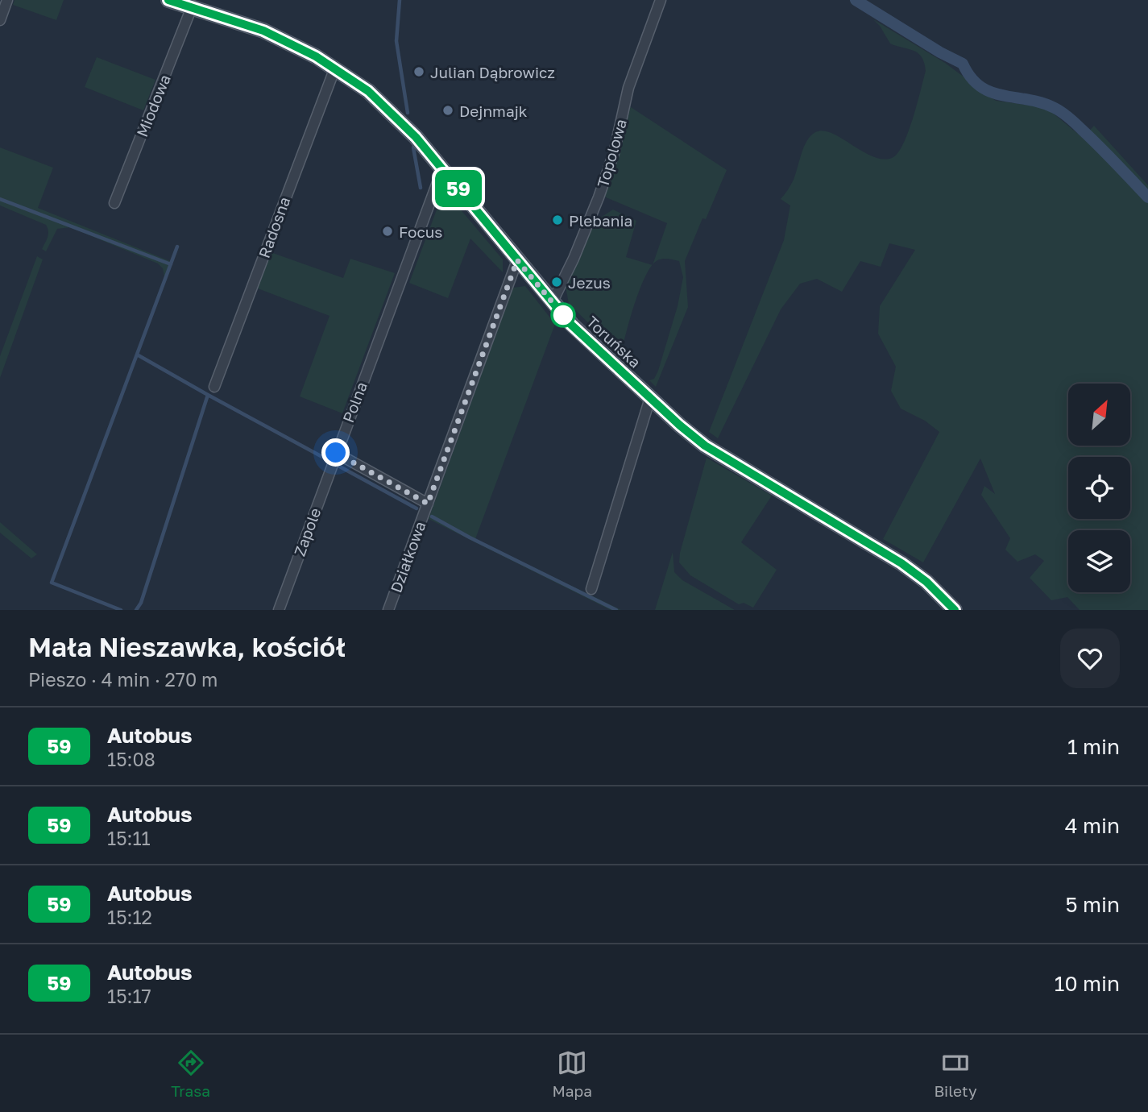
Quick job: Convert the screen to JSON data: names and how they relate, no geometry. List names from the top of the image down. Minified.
{"streets":{"main road":["Toruńska"],"street":["Miodowa","Topolowa","Radosna","Polna","Zapole","Działkowa"]},"crossings":[["Miodowa","Toruńska"],["Topolowa","Toruńska"],["Radosna","Toruńska"],["Toruńska","Polna"],["Polna","Zapole"]],"places":["Julian Dąbrowicz","Dejnmajk","Plebania","Focus","Jezus"],"lines":["bus line 59"],"north":"top right","page":{"on_map":"59","heading":["Mała Nieszawka, kościół","Pieszo · 4 min · 270 m"],"list":[{"mark":"59","name":"Autobus","note":"15:08","value":"1 min"},{"mark":"59","name":"Autobus","note":"15:11","value":"4 min"},{"mark":"59","name":"Autobus","note":"15:12","value":"5 min"},{"mark":"59","name":"Autobus","note":"15:17","value":"10 min"}],"tabs":["Trasa","Mapa","Bilety"]}}
